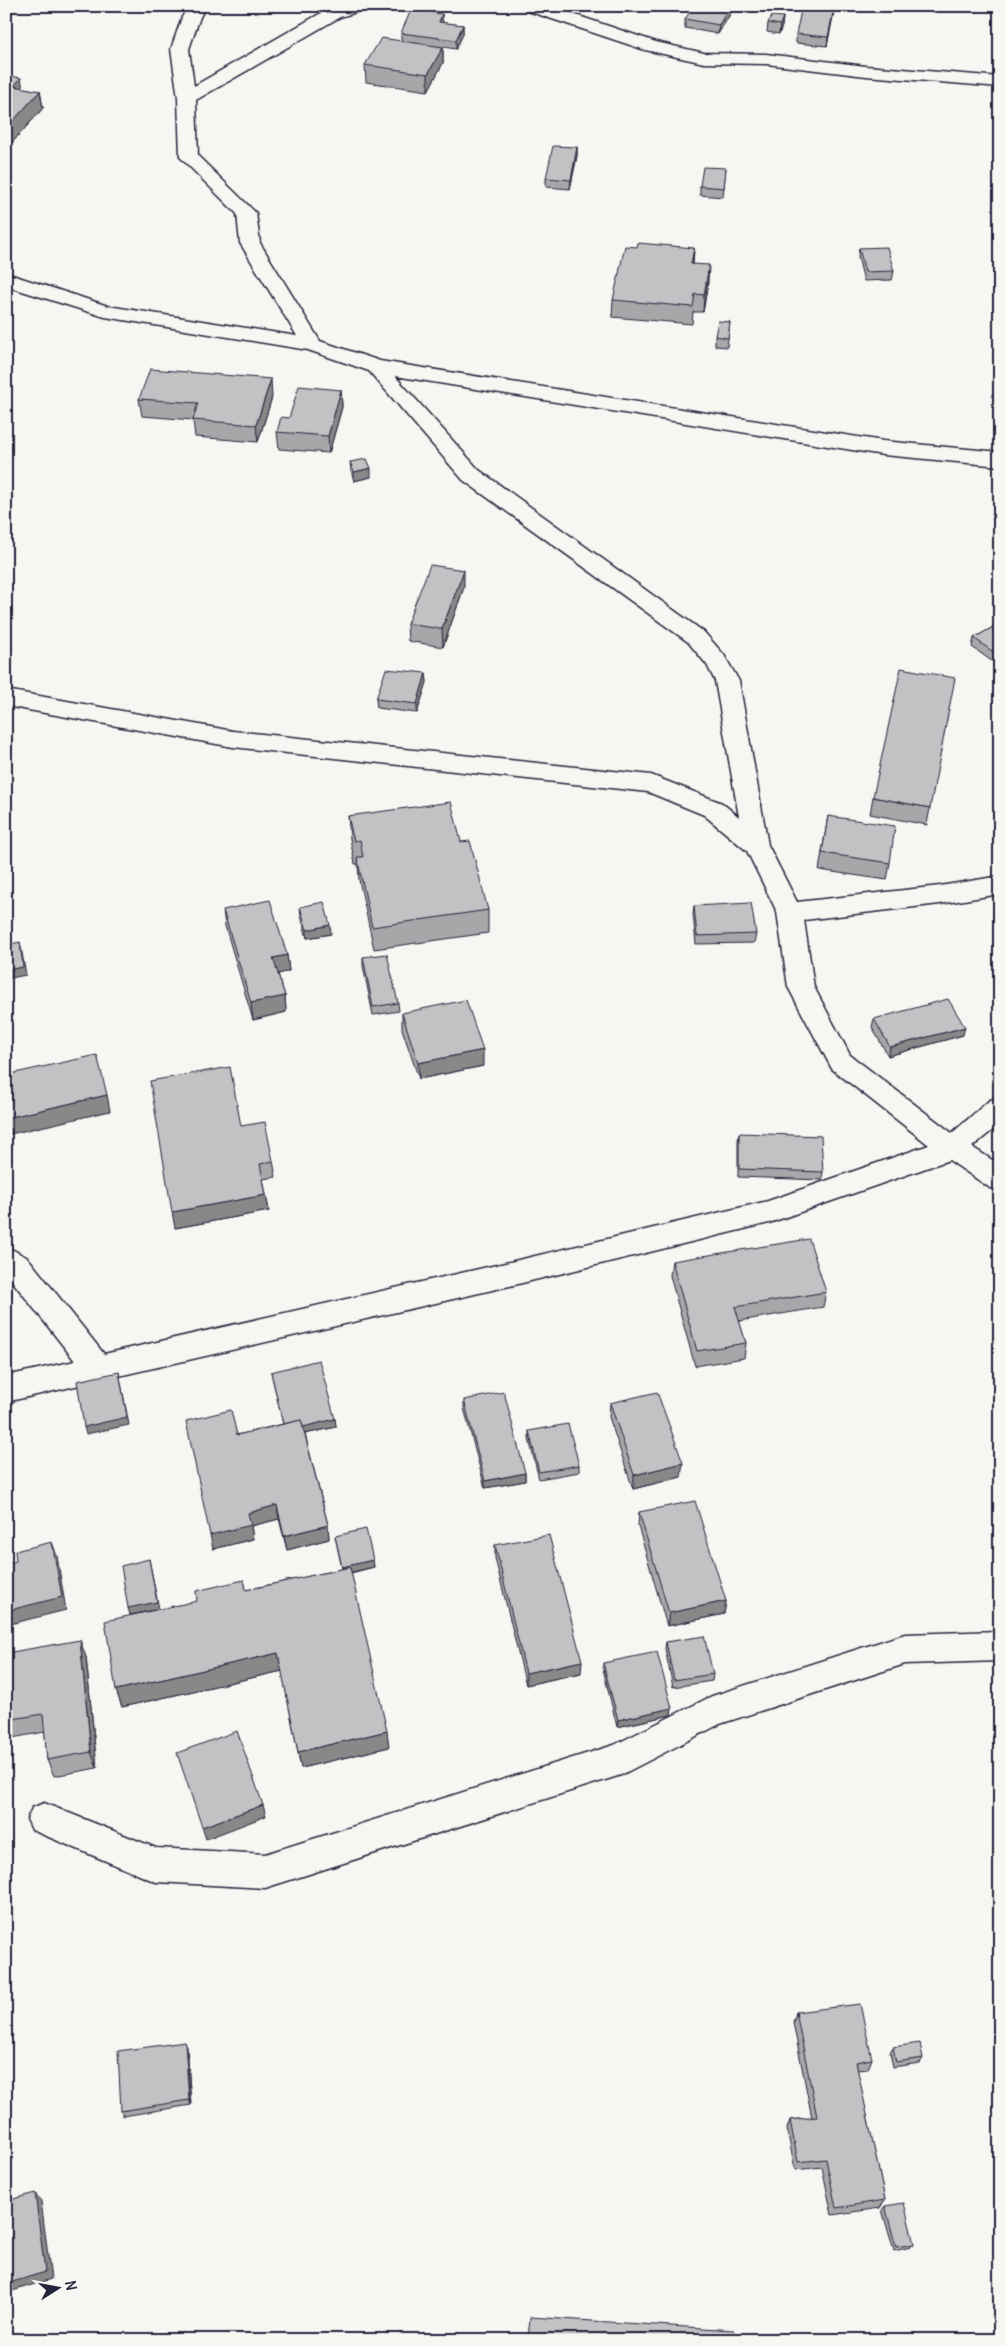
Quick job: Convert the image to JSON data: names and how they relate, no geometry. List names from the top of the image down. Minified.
{"north":"right"}
